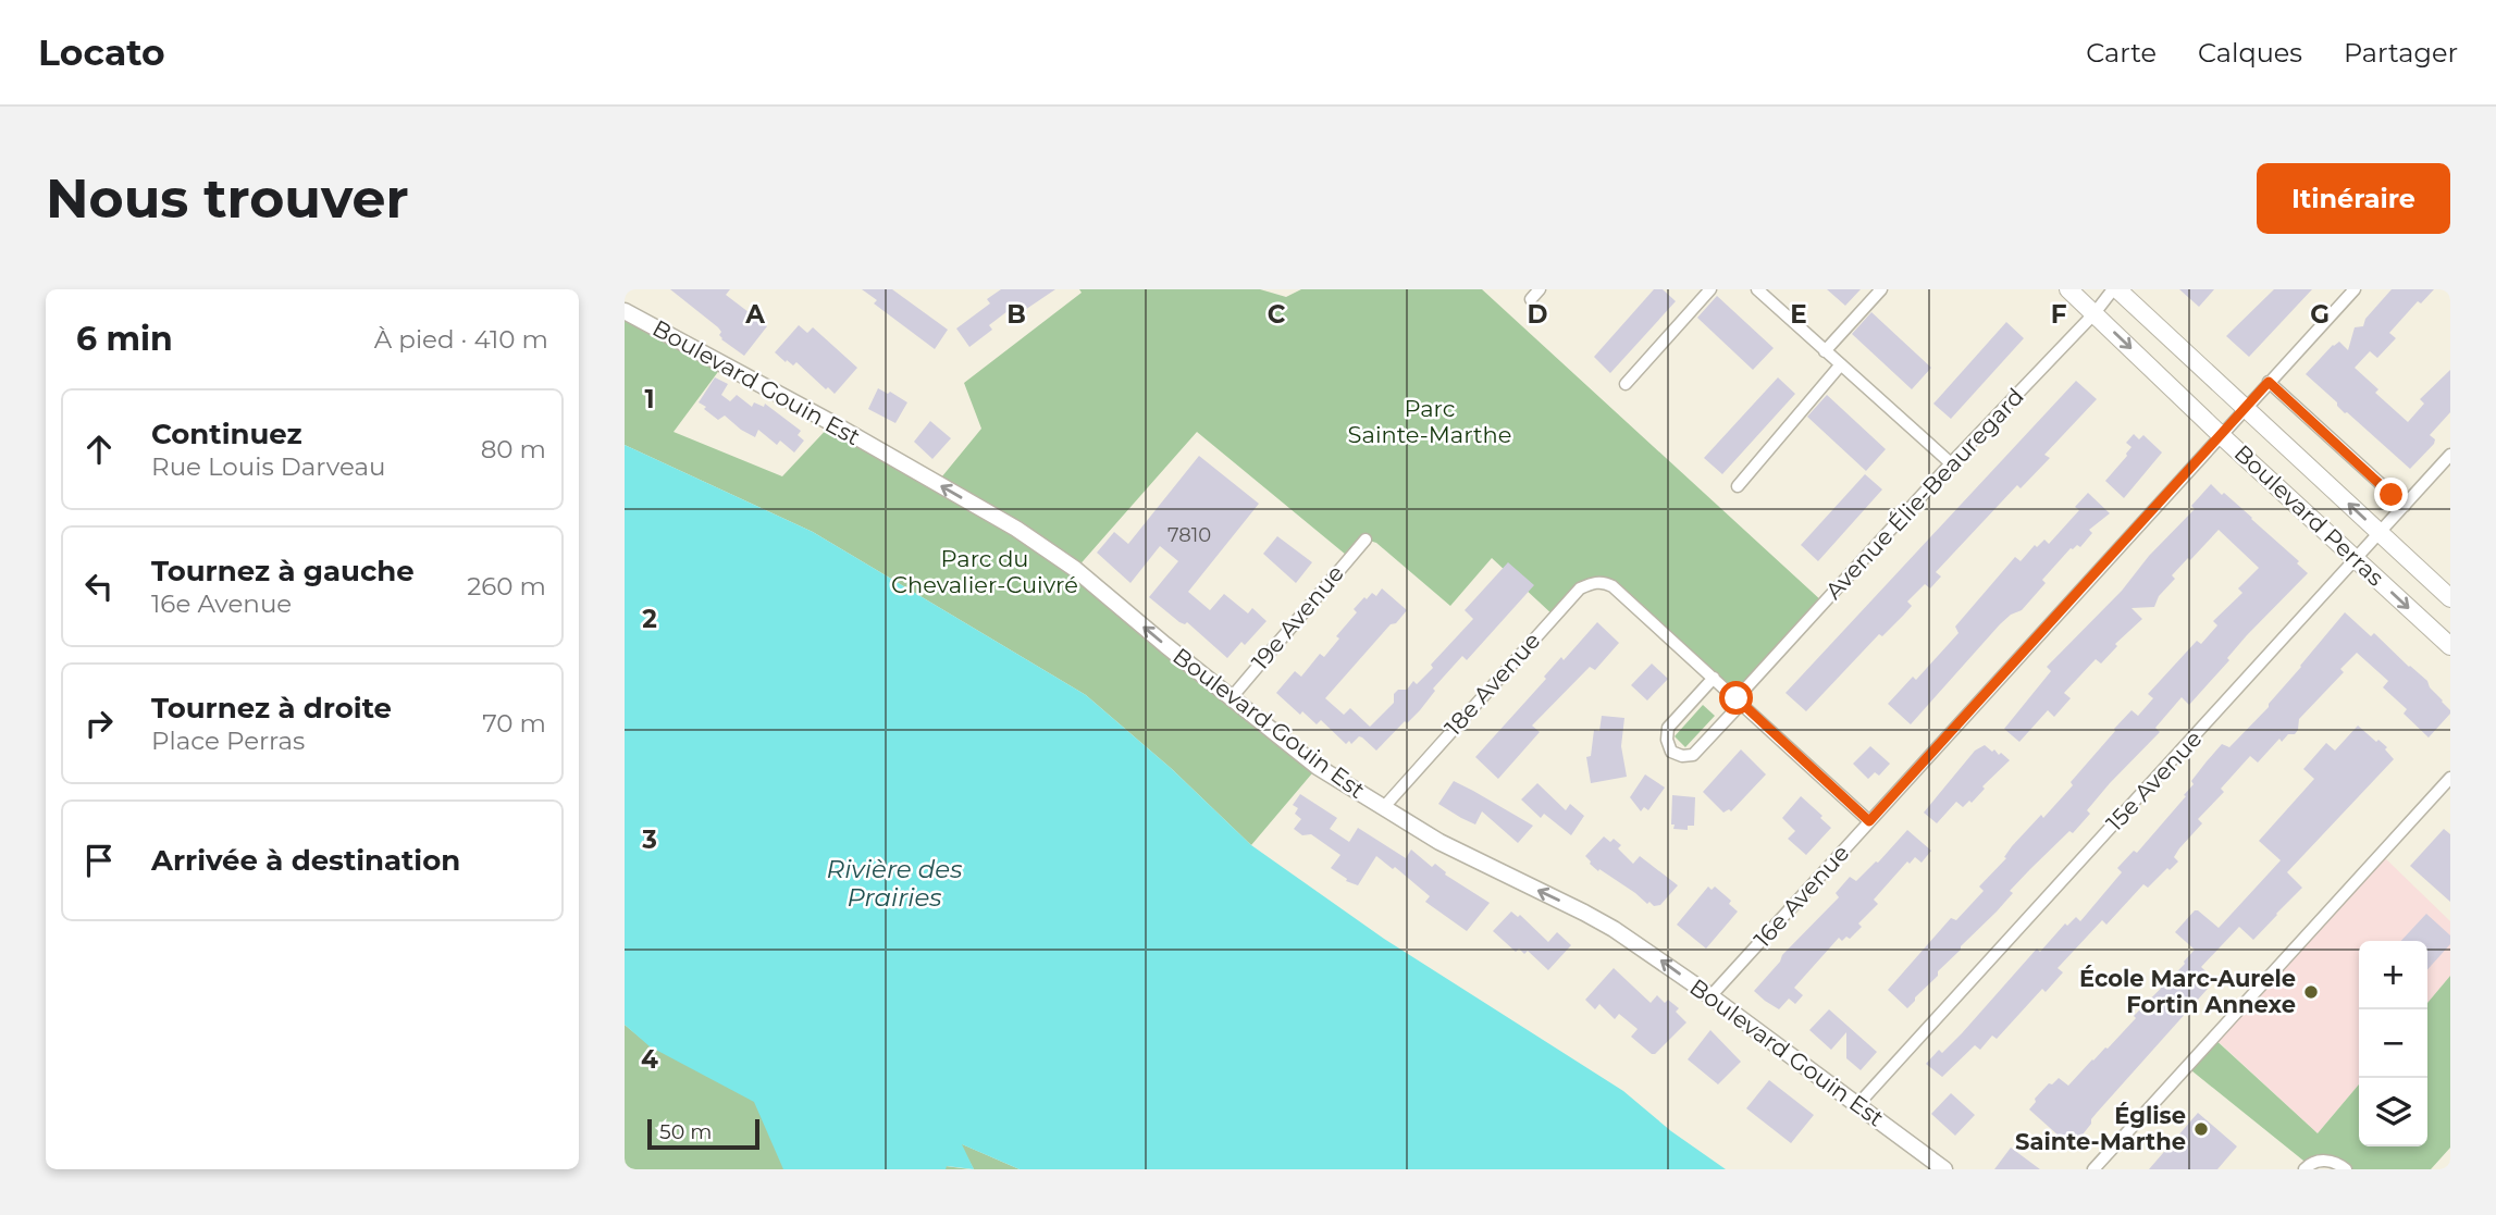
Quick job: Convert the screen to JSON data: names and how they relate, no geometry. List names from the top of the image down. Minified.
{"streets":{"main road":["Boulevard Perras"],"street":["Boulevard Gouin Est","Avenue Élie-Beauregard","19e Avenue","18e Avenue","15e Avenue","16e Avenue"]},"crossings":[["Boulevard Gouin Est","19e Avenue"],["Boulevard Gouin Est","18e Avenue"],["Boulevard Gouin Est","15e Avenue"],["Boulevard Gouin Est","16e Avenue"],["Avenue Élie-Beauregard","Boulevard Perras"],["Avenue Élie-Beauregard","18e Avenue"],["Boulevard Perras","15e Avenue"],["Boulevard Perras","16e Avenue"]],"one_way":["Boulevard Gouin Est"],"water":["Rivière des Prairies"],"parks":["Parc Sainte-Marthe","Parc du Chevalier-Cuivré"],"places":["École Marc-Aurele Fortin Annexe","Église Sainte-Marthe"],"house_numbers":["7810"],"scale_bar":"50 m","page":{"header":"Locato","nav":["Carte","Calques","Partager"],"buttons":"Itinéraire","title":"Nous trouver","heading":["6 min","À pied · 410 m"],"list":[["Continuez","Rue Louis Darveau","80 m"],["Tournez à gauche","16e Avenue","260 m"],["Tournez à droite","Place Perras","70 m"],"Arrivée à destination"],"map_buttons":["+","−"],"scale":"50 m"},"grid":{"columns":["A","B","C","D","E","F","G"],"rows":["1","2","3","4"]}}
